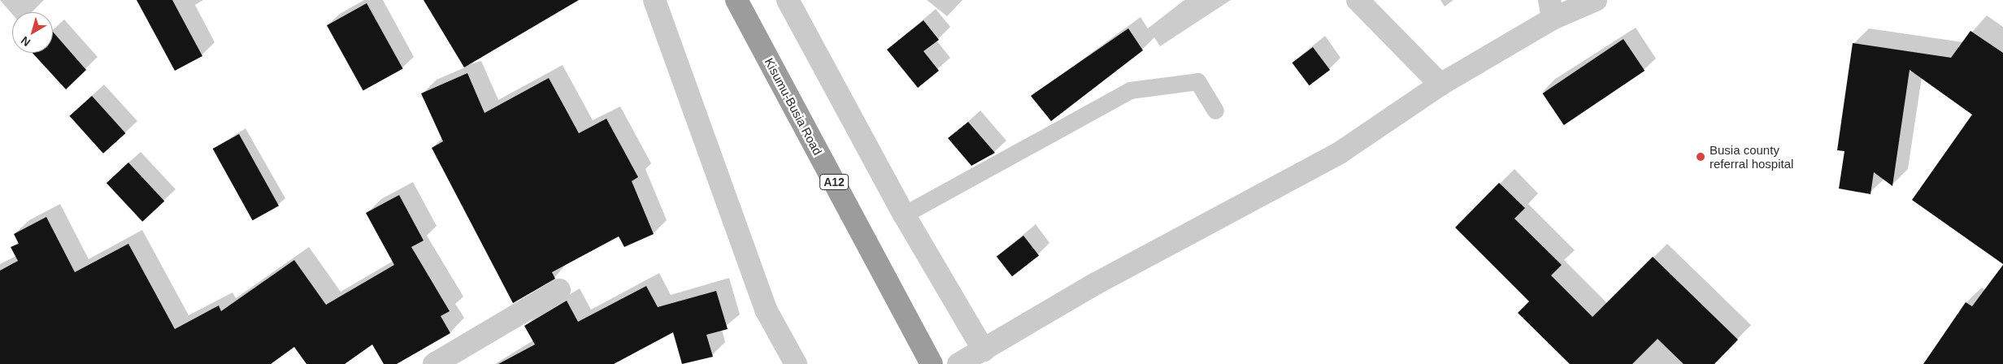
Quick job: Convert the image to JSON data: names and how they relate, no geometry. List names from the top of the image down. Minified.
{"streets":{"highway":["Kisumu-Busia Road","A12"]},"places":["Busia county referral hospital"],"north":"bottom left"}
